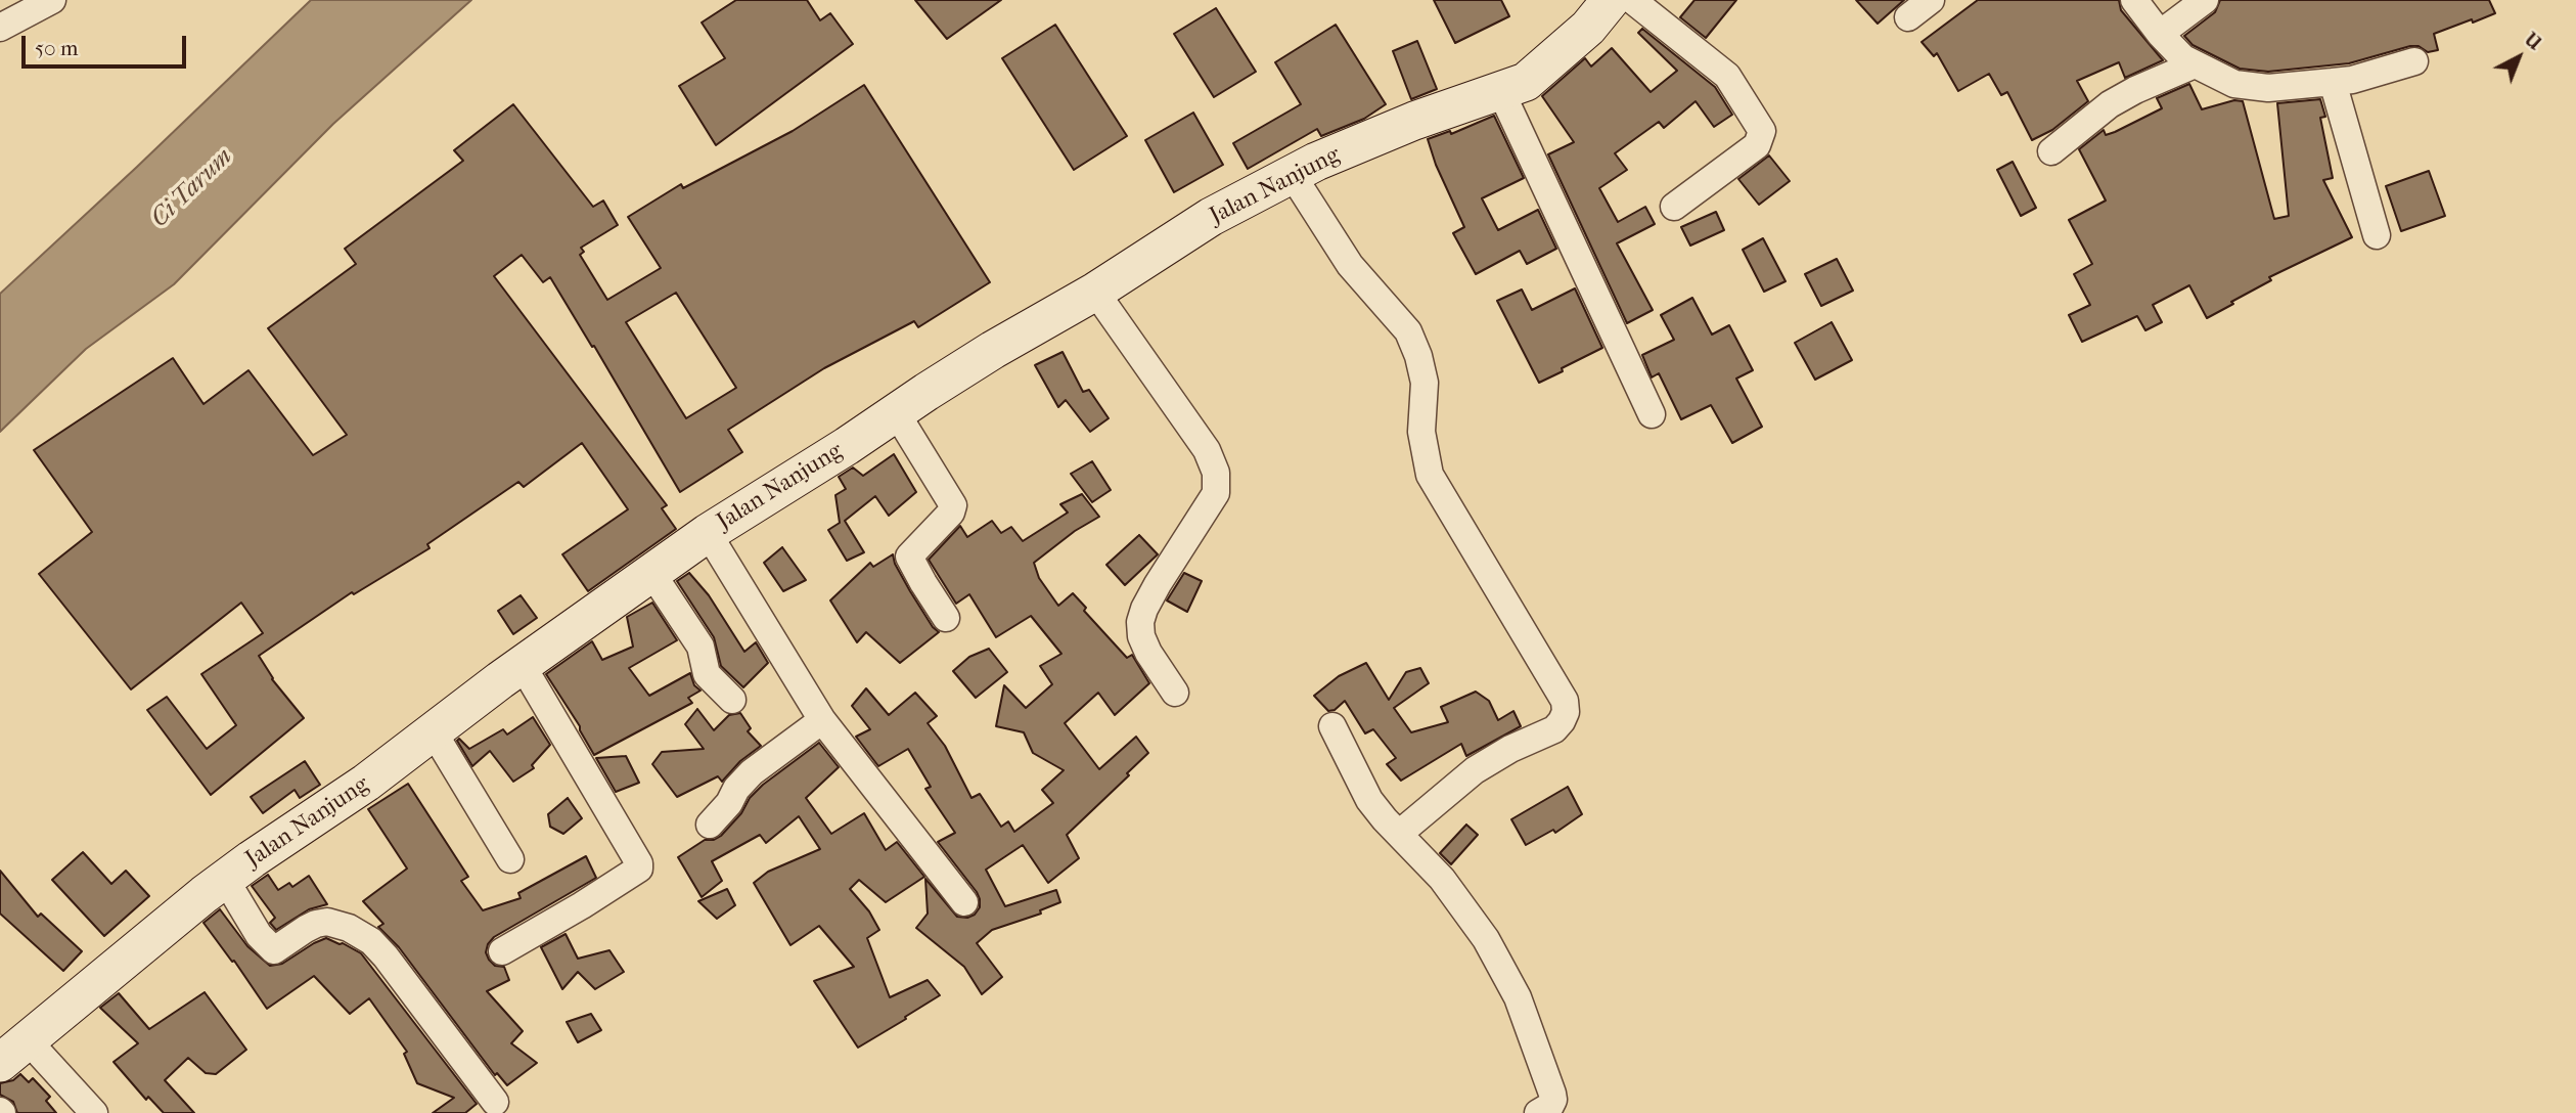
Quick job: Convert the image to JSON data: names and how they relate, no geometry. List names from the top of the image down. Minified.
{"streets":{"main road":["Jalan Nanjung"]},"water":["Ci Tarum"],"scale_bar":"50 m","north":"top right"}
